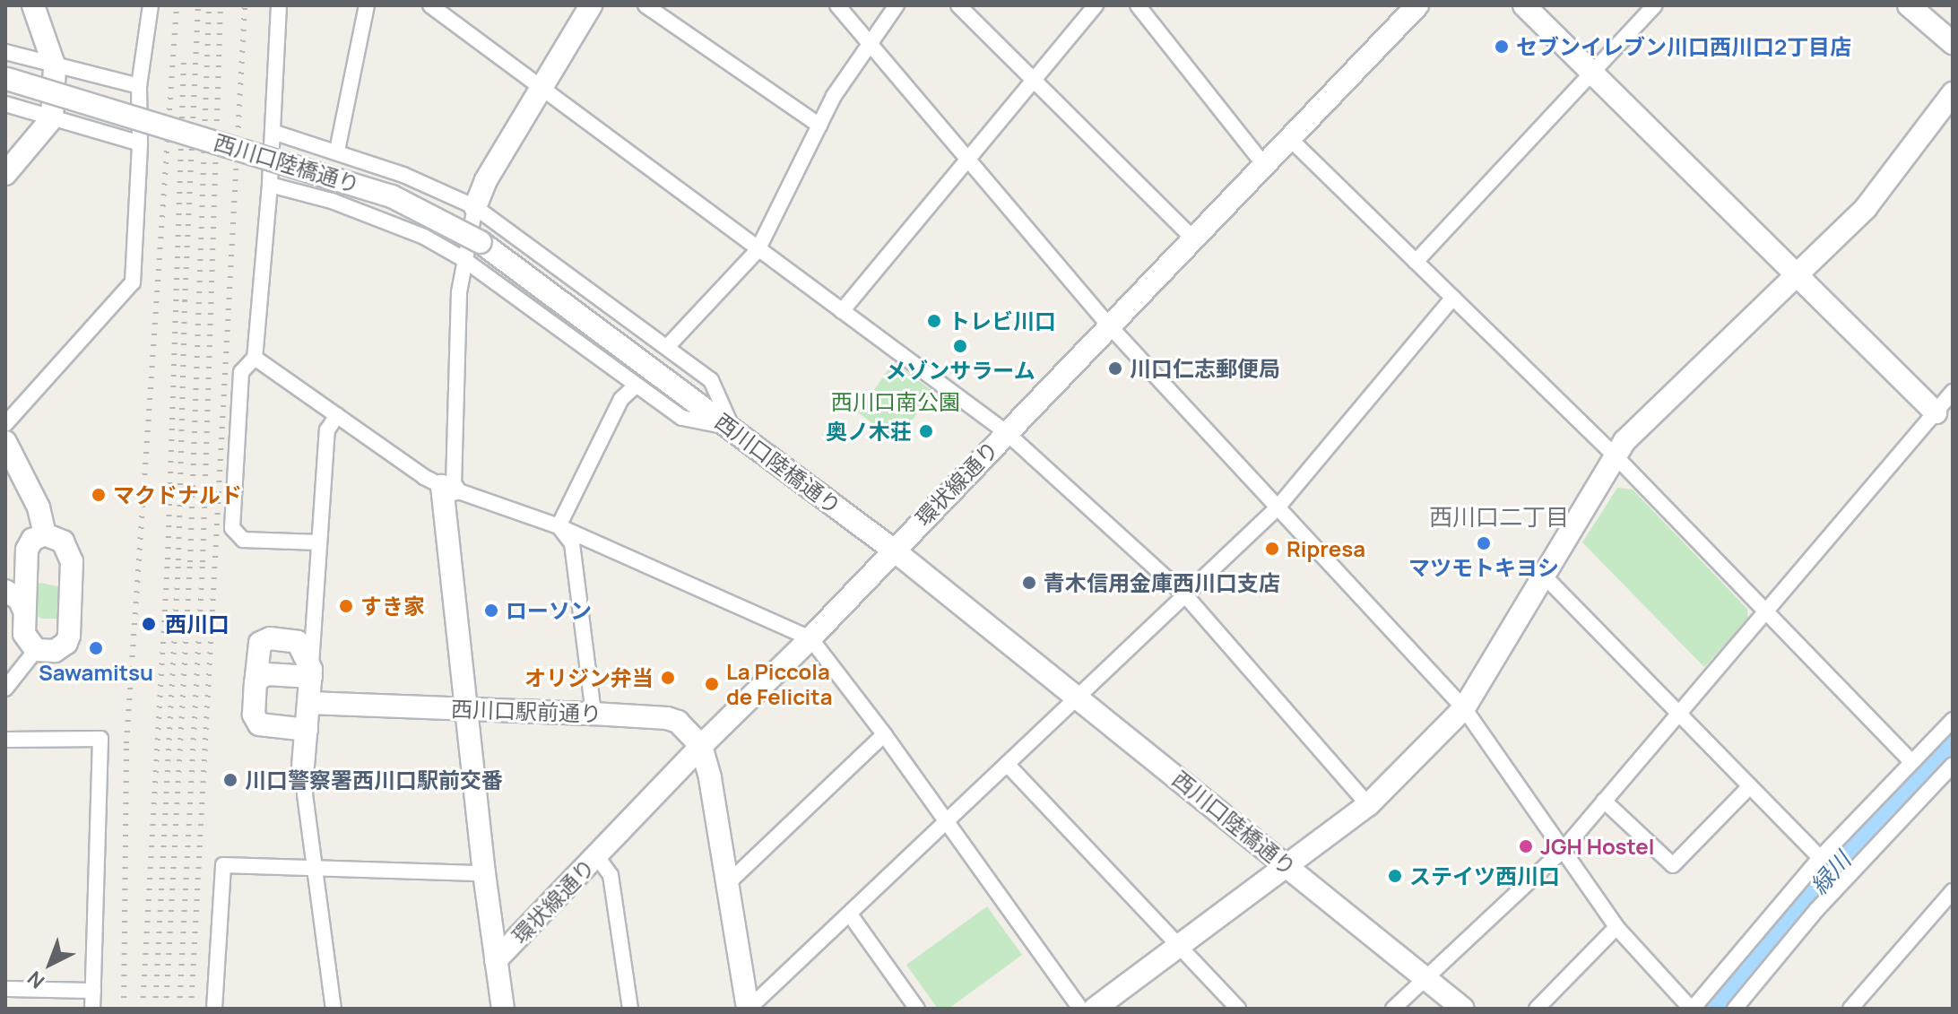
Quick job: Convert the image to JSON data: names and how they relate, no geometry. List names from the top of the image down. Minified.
{"streets":{"street":["西川口陸橋通り","環状線通り","西川口駅前通り"]},"crossings":[["西川口陸橋通り","環状線通り"],["環状線通り","西川口駅前通り"]],"districts":["西川口二丁目"],"water":["緑川"],"parks":["西川口南公園"],"places":["セブンイレブン川口西川口2丁目店","トレビ川口","メゾンサラーム","川口仁志郵便局","奥ノ木荘","マクドナルド","マツモトキヨシ","Ripresa","青木信用金庫西川口支店","すき家","ローソン","西川口","Sawamitsu","オリジン弁当","La Piccola de Felicita","川口警察署西川口駅前交番","JGH Hostel","ステイツ西川口"],"north":"bottom left"}
